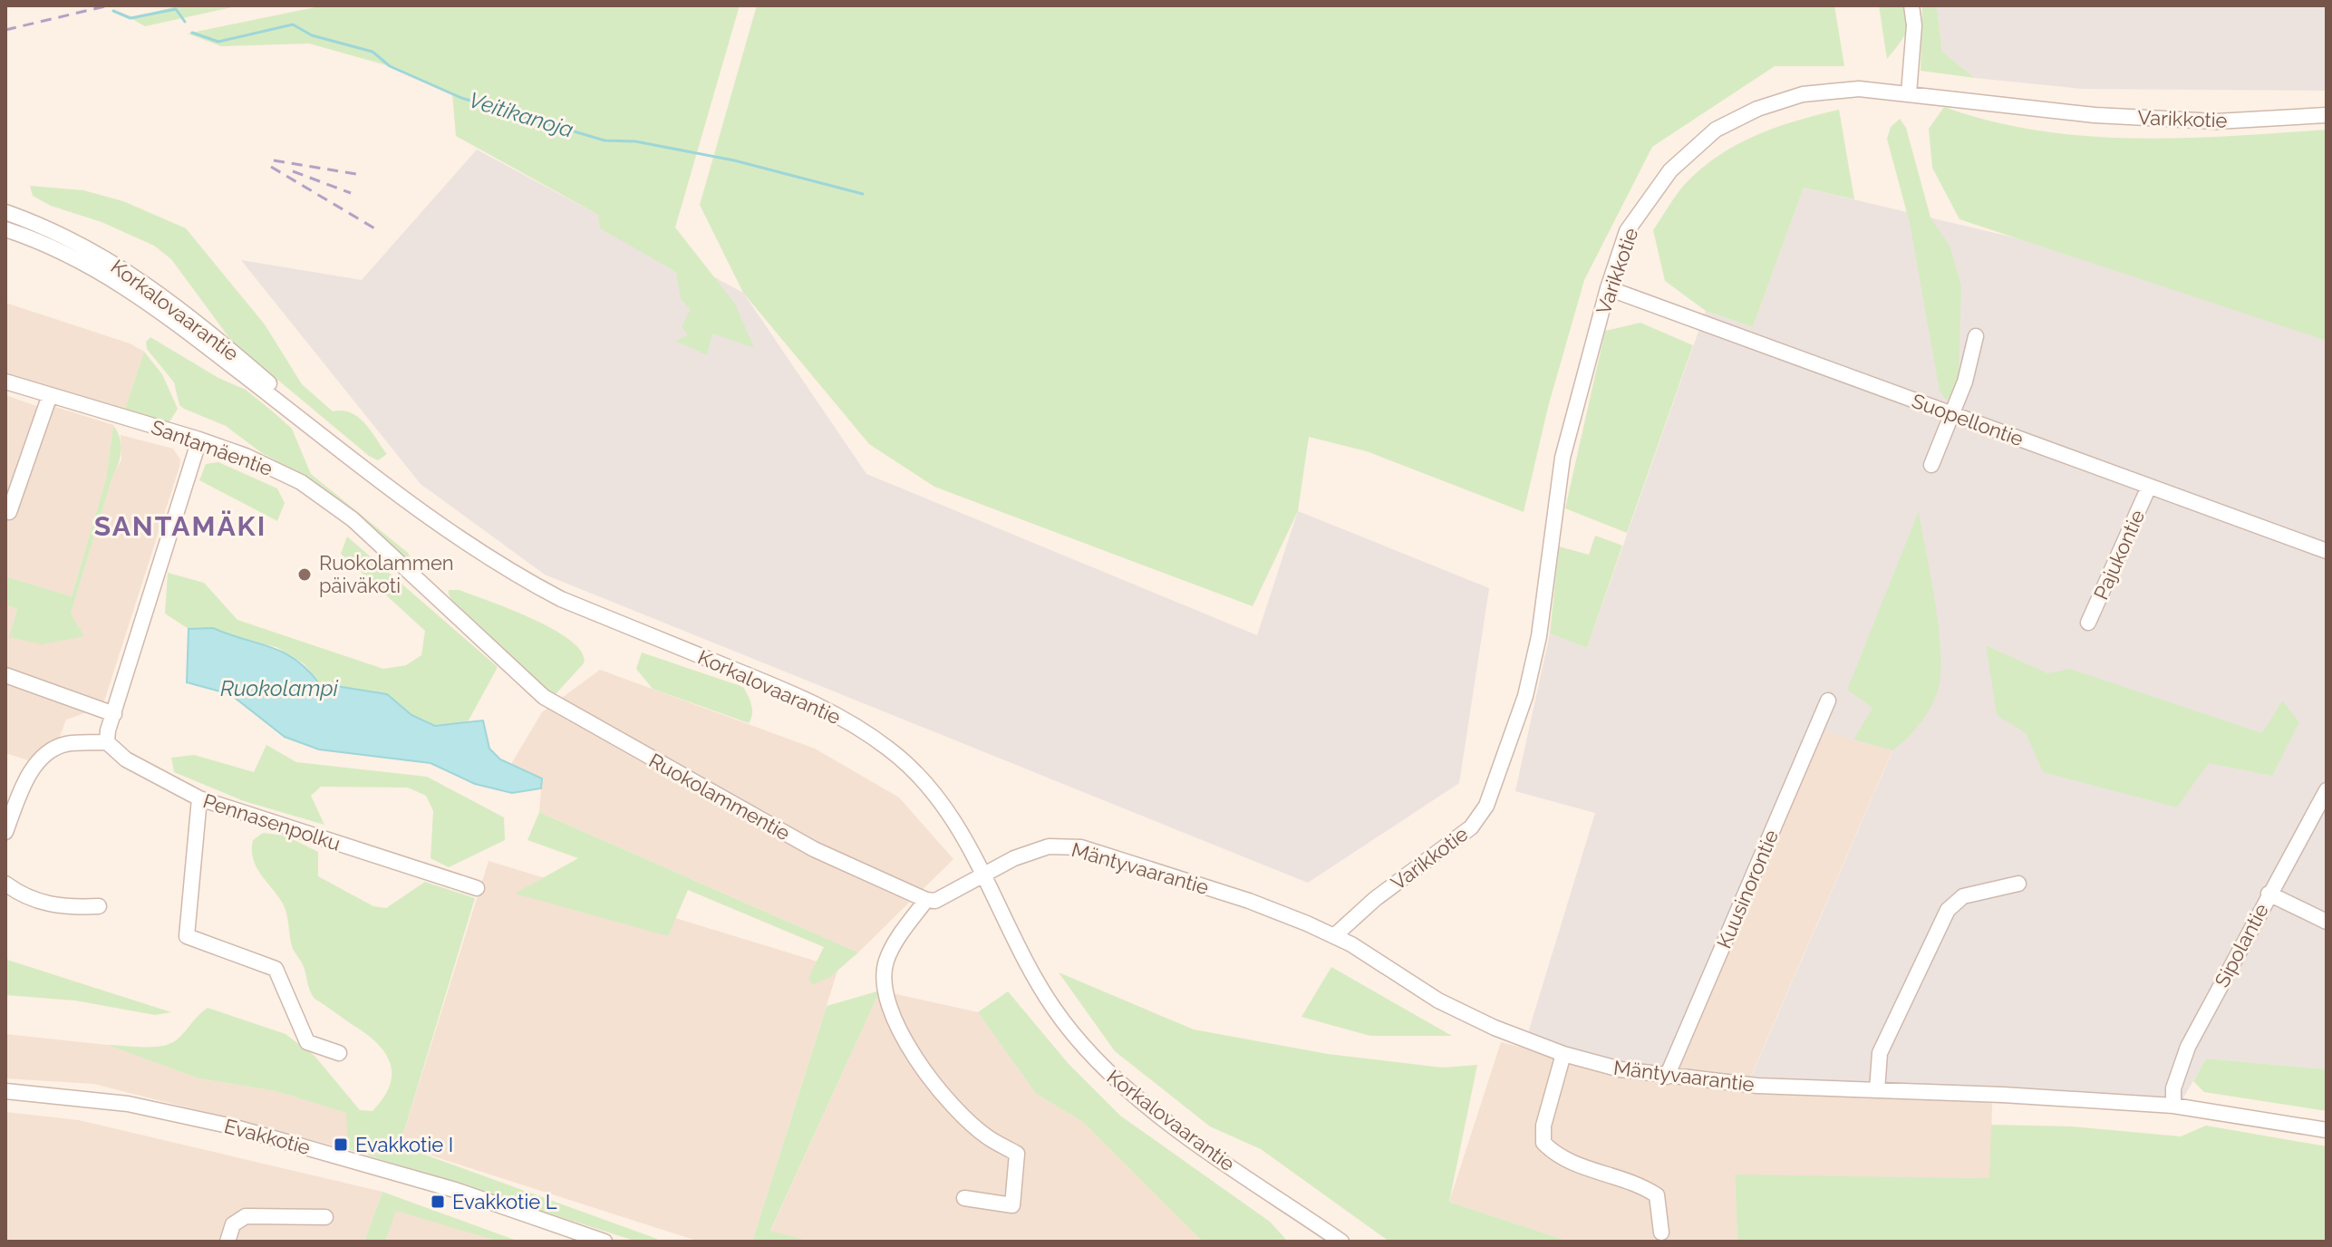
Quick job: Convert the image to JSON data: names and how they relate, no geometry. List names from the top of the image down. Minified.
{"streets":{"street":["Varikkotie","Korkalovaarantie","Suopellontie","Santamäentie","Pajukontie","Ruokolammentie","Pennasenpolku","Mäntyvaarantie","Kuusinorontie","Sipolantie","Evakkotie"]},"crossings":[["Varikkotie","Suopellontie"],["Varikkotie","Mäntyvaarantie"],["Korkalovaarantie","Mäntyvaarantie"],["Suopellontie","Pajukontie"],["Santamäentie","Ruokolammentie"],["Ruokolammentie","Mäntyvaarantie"],["Mäntyvaarantie","Kuusinorontie"],["Mäntyvaarantie","Sipolantie"]],"districts":["SANTAMÄKI"],"water":["Veitikanoja","Ruokolampi"],"places":{"other":["Ruokolammen päiväkoti"],"transit":["Evakkotie I","Evakkotie L"]}}
